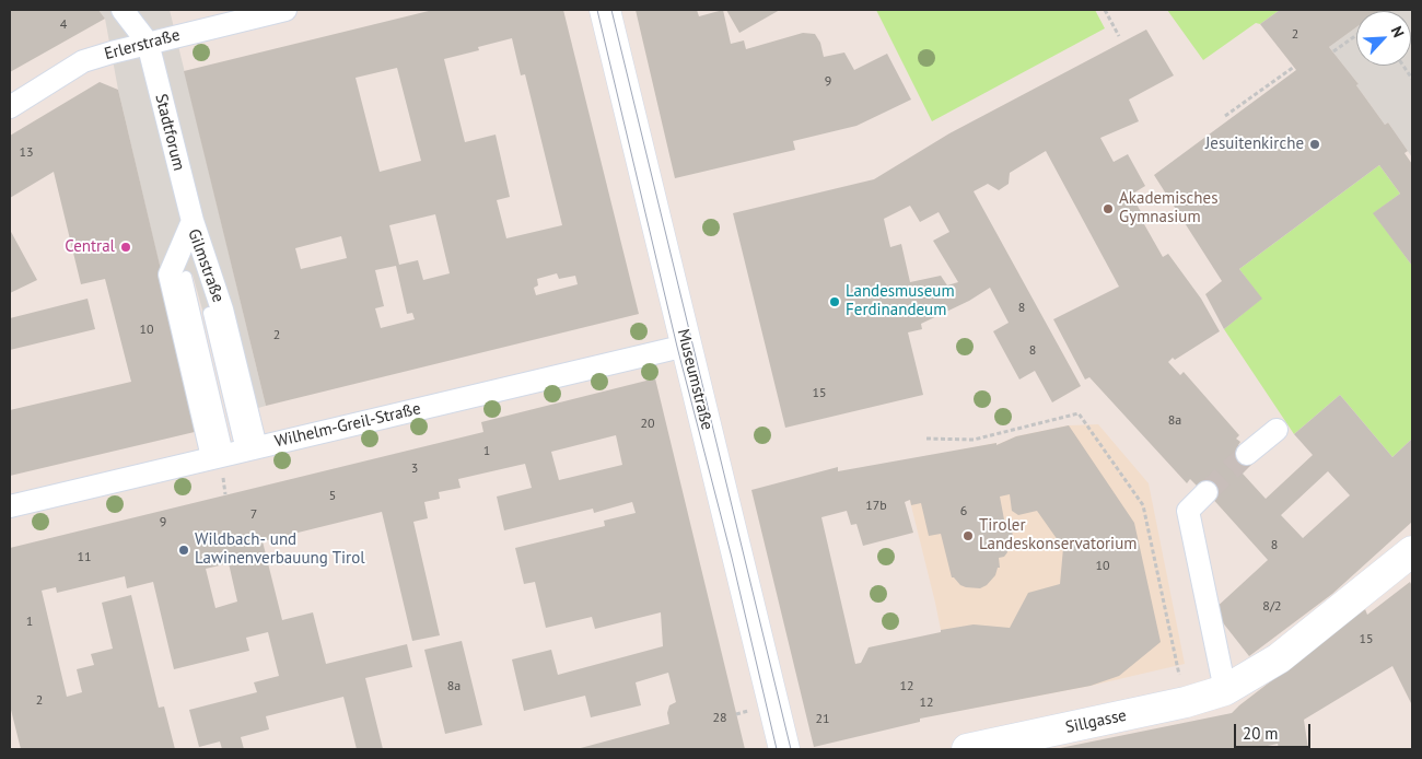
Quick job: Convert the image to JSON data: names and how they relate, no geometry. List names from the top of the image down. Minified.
{"streets":{"street":["Erlerstraße","Stadtforum","Gilmstraße","Museumstraße","Wilhelm-Greil-Straße","Sillgasse"]},"crossings":[["Erlerstraße","Stadtforum"],["Stadtforum","Gilmstraße"],["Gilmstraße","Wilhelm-Greil-Straße"],["Museumstraße","Wilhelm-Greil-Straße"]],"places":["Jesuitenkirche","Akademisches Gymnasium","Central","Landesmuseum Ferdinandeum","Tiroler Landeskonservatorium","Wildbach- und Lawinenverbauung Tirol"],"house_numbers":["4","2","9","13","8","10","2","8","15","8a","20","1","3","5","17b","6","7","9","8","11","10","8/2","1","15","8a","12","2","12","28","21"],"scale_bar":"20 m","north":"top right"}
